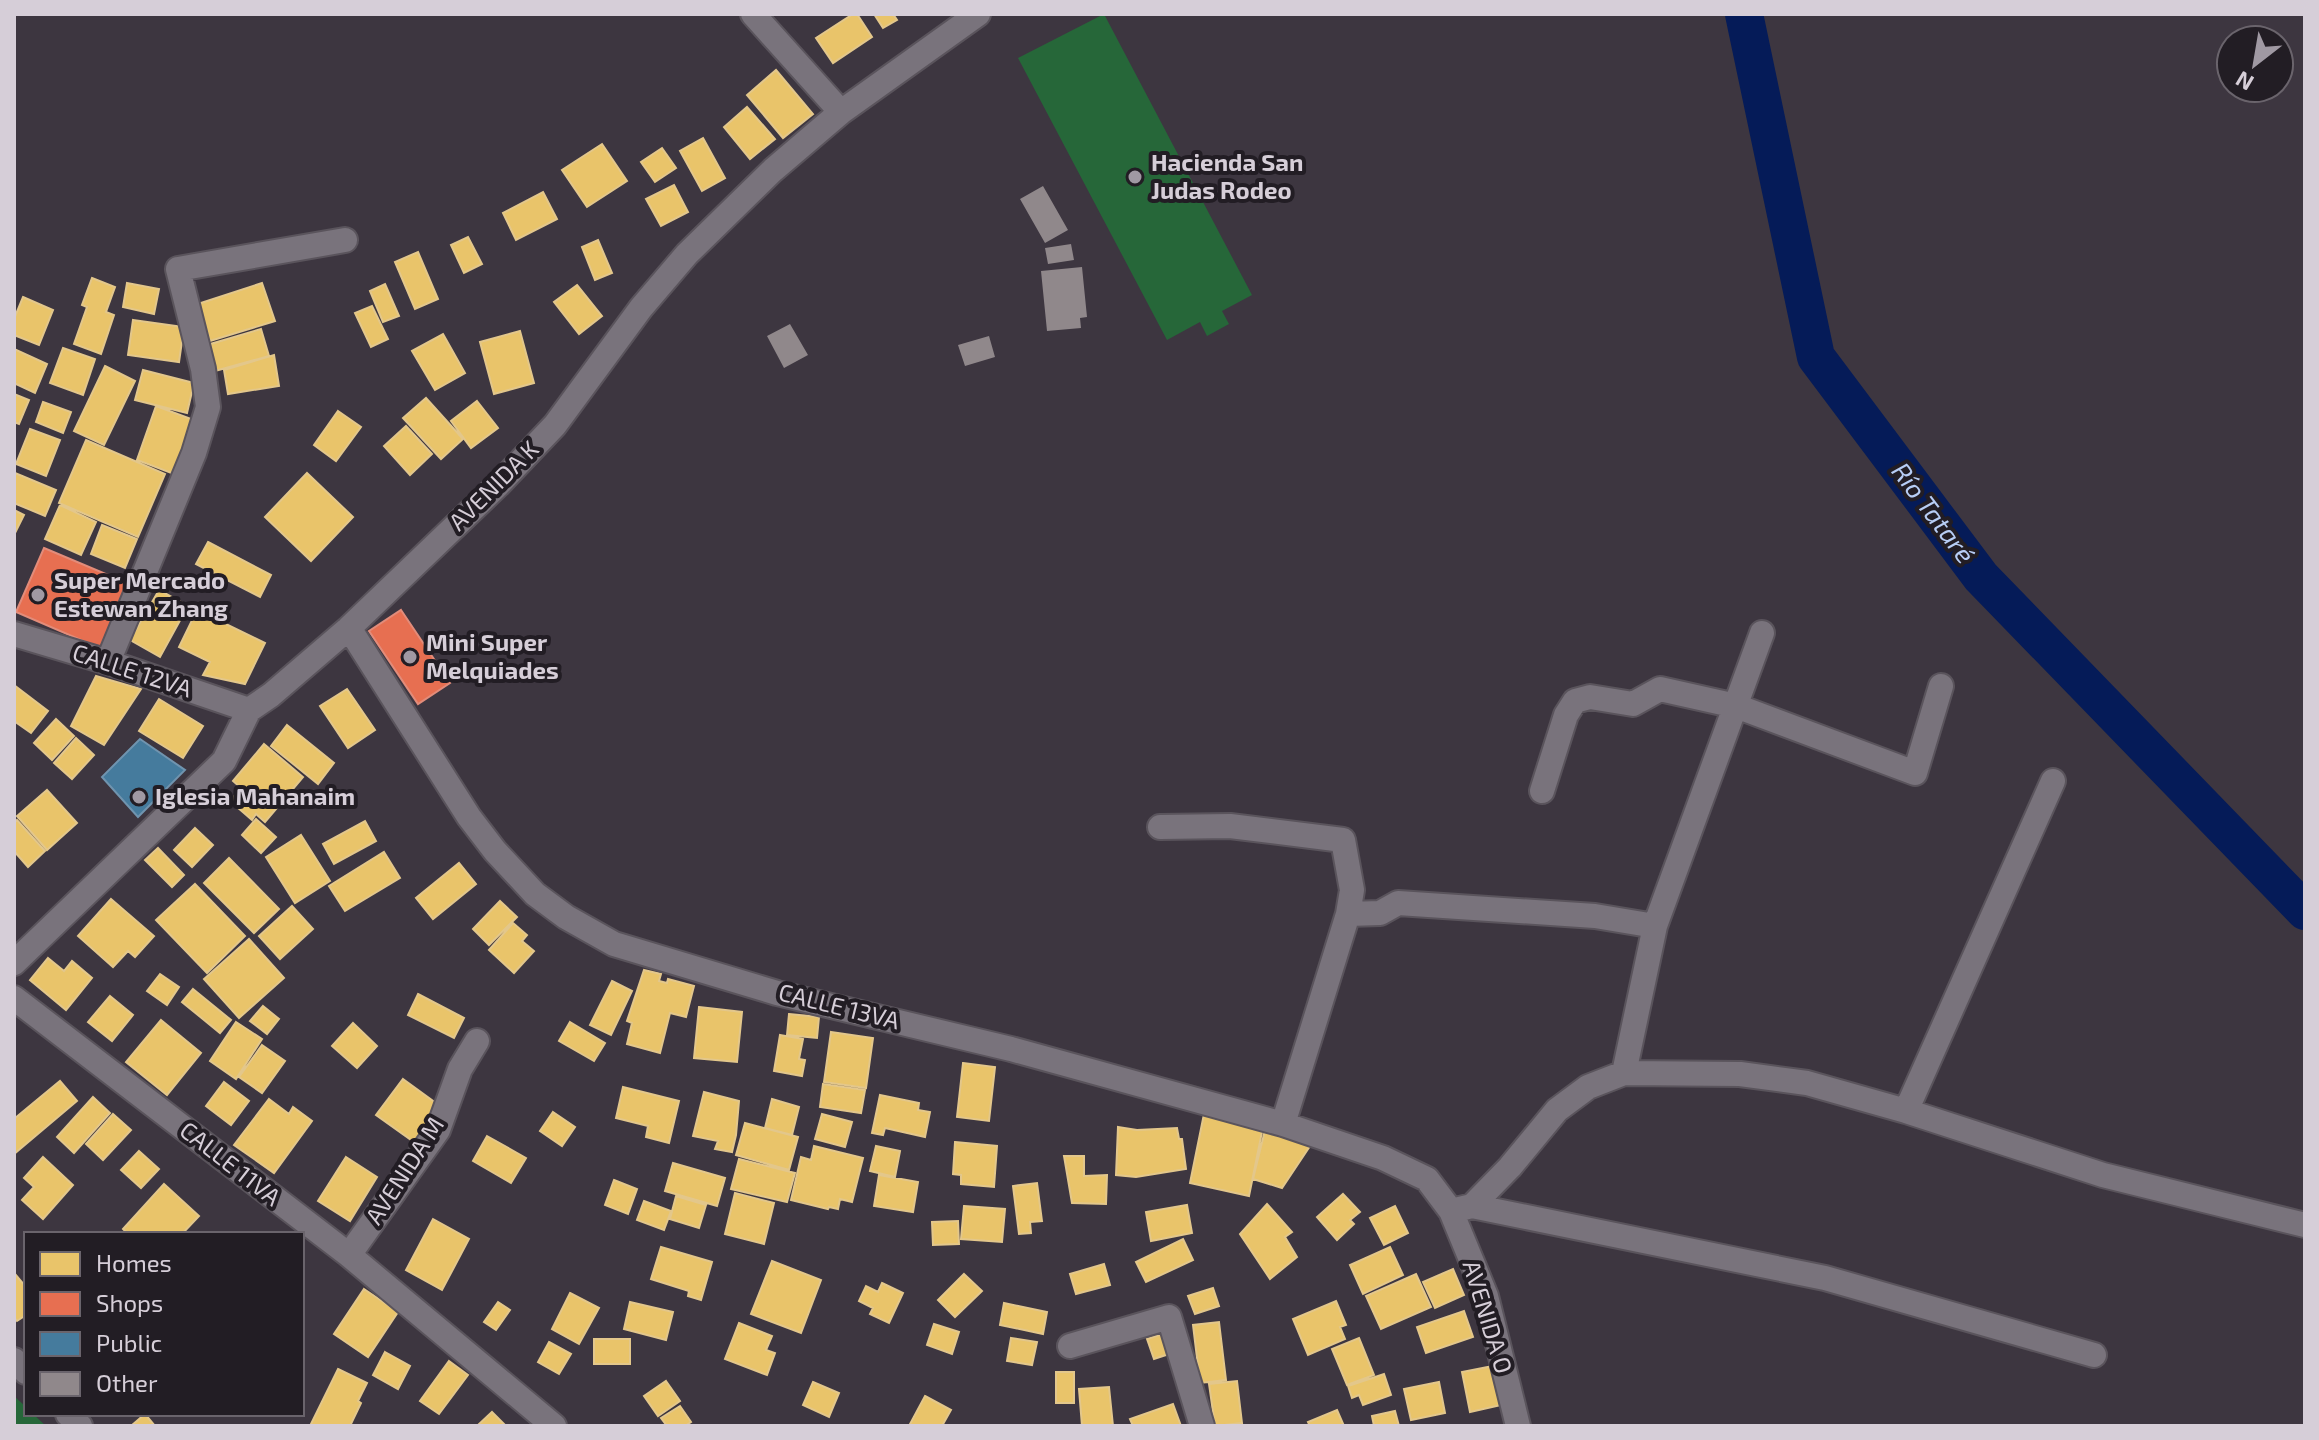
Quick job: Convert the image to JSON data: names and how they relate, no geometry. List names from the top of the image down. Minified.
{"streets":{"street":["AVENIDA K","CALLE 12VA","CALLE 13VA","CALLE 11VA","AVENIDA M","AVENIDA O"]},"crossings":[["AVENIDA K","CALLE 12VA"],["AVENIDA K","CALLE 13VA"],["CALLE 13VA","AVENIDA O"],["CALLE 11VA","AVENIDA M"]],"water":["Río Tataré"],"places":["Hacienda San Judas Rodeo","Super Mercado Estewan Zhang","Mini Super Melquiades","Iglesia Mahanaim"],"legend":["Homes","Shops","Public","Other"],"north":"bottom left"}
